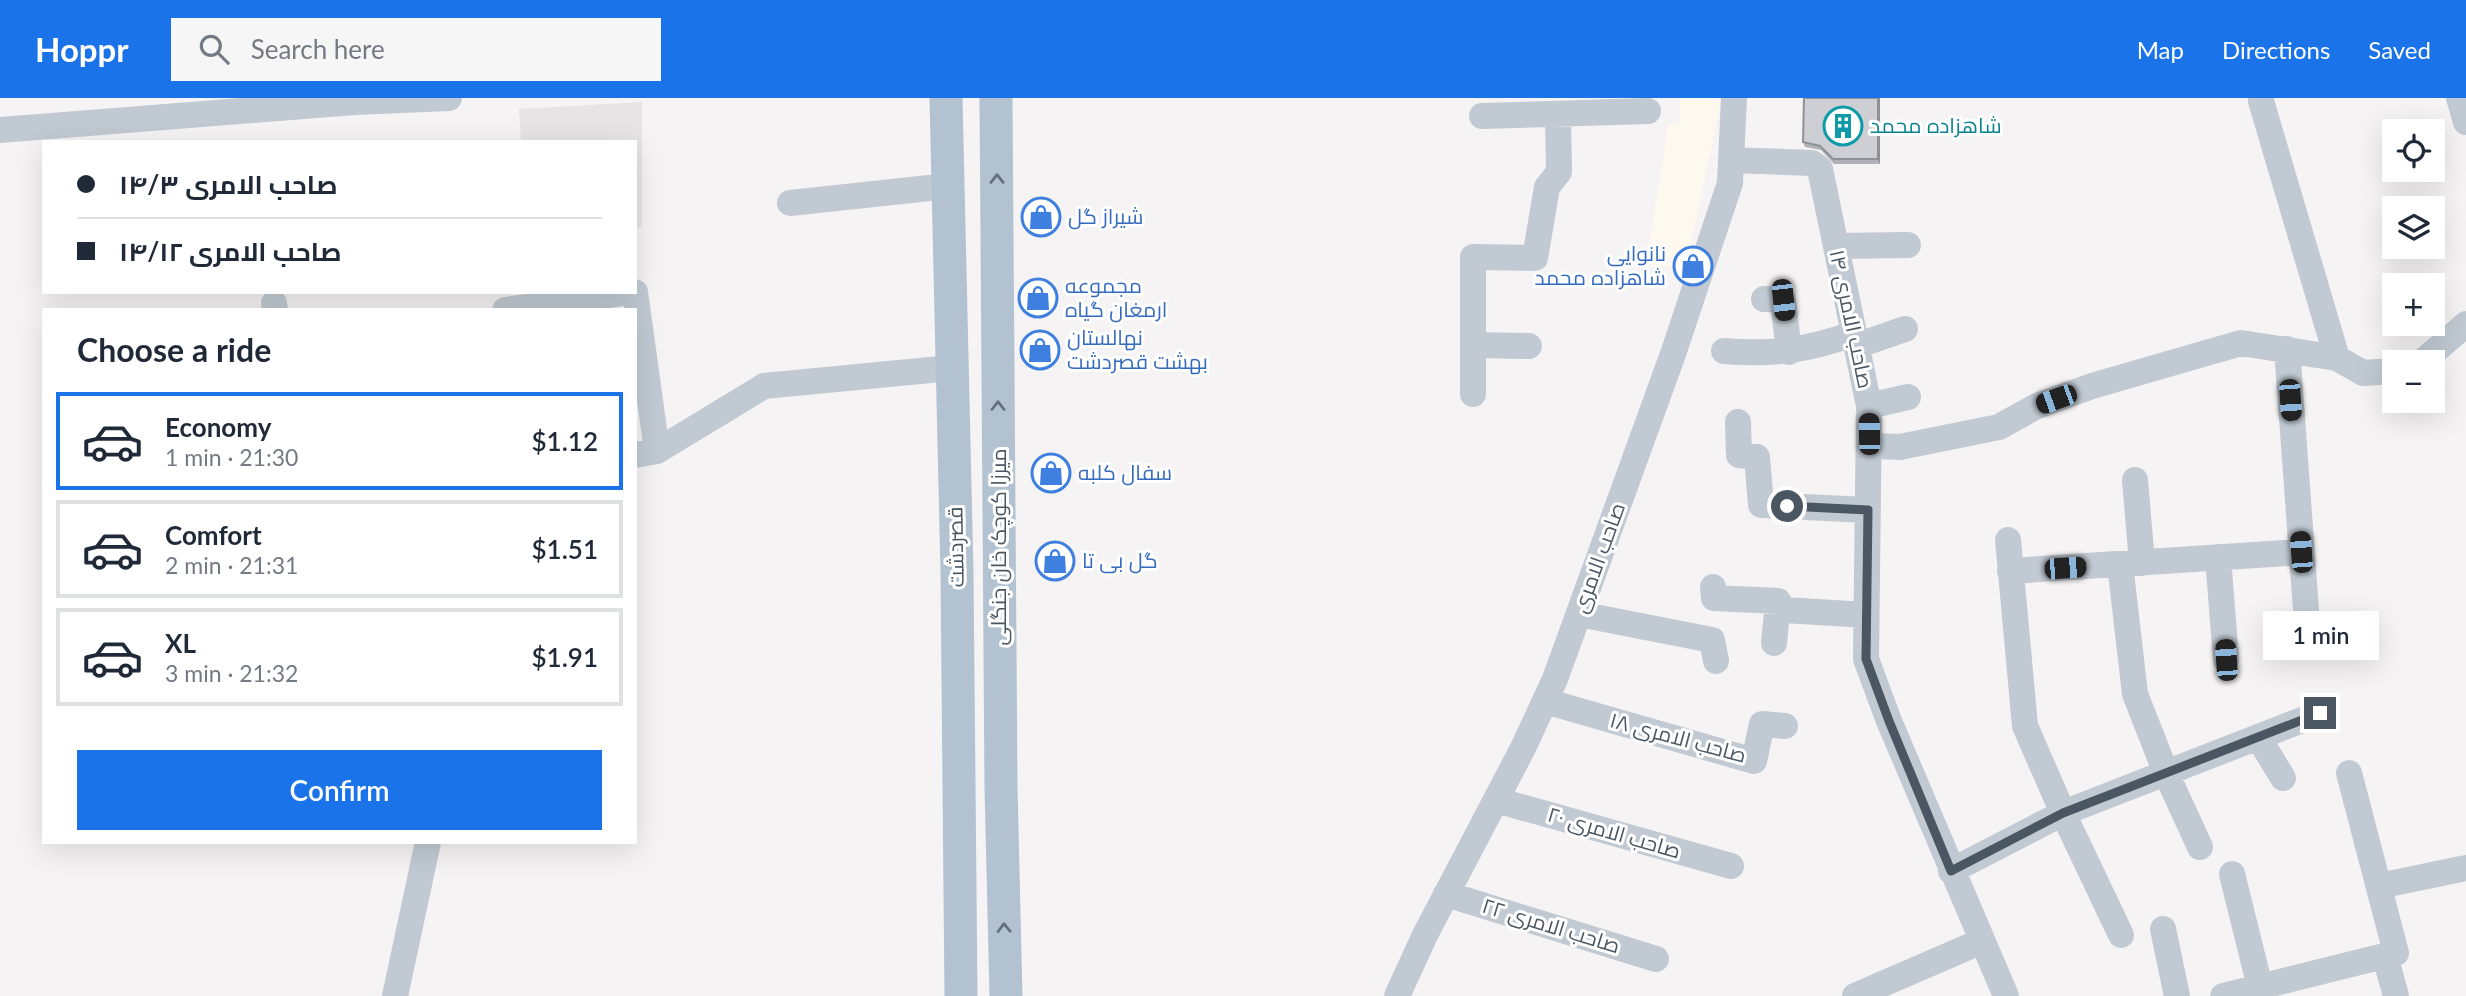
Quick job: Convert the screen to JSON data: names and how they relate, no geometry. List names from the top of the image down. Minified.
{"streets":{"main road":["قصردشت","میرزا کوچک خان جنگلی"],"street":["۱۴ صاحب الامری","صاحب الامری","۱۸ صاحب الامری","۲۰ صاحب الامری","۲۲ صاحب الامری"]},"crossings":[["۱۴ صاحب الامری","صاحب الامری"],["قصردشت","میرزا کوچک خان جنگلی"],["صاحب الامری","۱۸ صاحب الامری"],["صاحب الامری","۲۰ صاحب الامری"],["صاحب الامری","۲۲ صاحب الامری"]],"one_way":["میرزا کوچک خان جنگلی"],"places":{"building":["شاهزاده محمد"],"shop":["شیراز گل","نانوایی شاهزاده محمد","مجموعه ارمغان گیاه","نهالستان بهشت قصردشت","سفال کلبه","گل بی تا"]},"page":{"header":"Hoppr","search":"Search here","nav":["Map","Directions","Saved"],"map_buttons":["+","−"],"banner":["۱۴/۳ صاحب الامری","۱۴/۱۲ صاحب الامری"],"heading":"Choose a ride","list":[{"name":"Economy","note":"1 min · 21:30","value":"$1.12"},{"name":"Comfort","note":"2 min · 21:31","value":"$1.51"},{"name":"XL","note":"3 min · 21:32","value":"$1.91"}],"bubble":"1 min","buttons":"Confirm"}}
